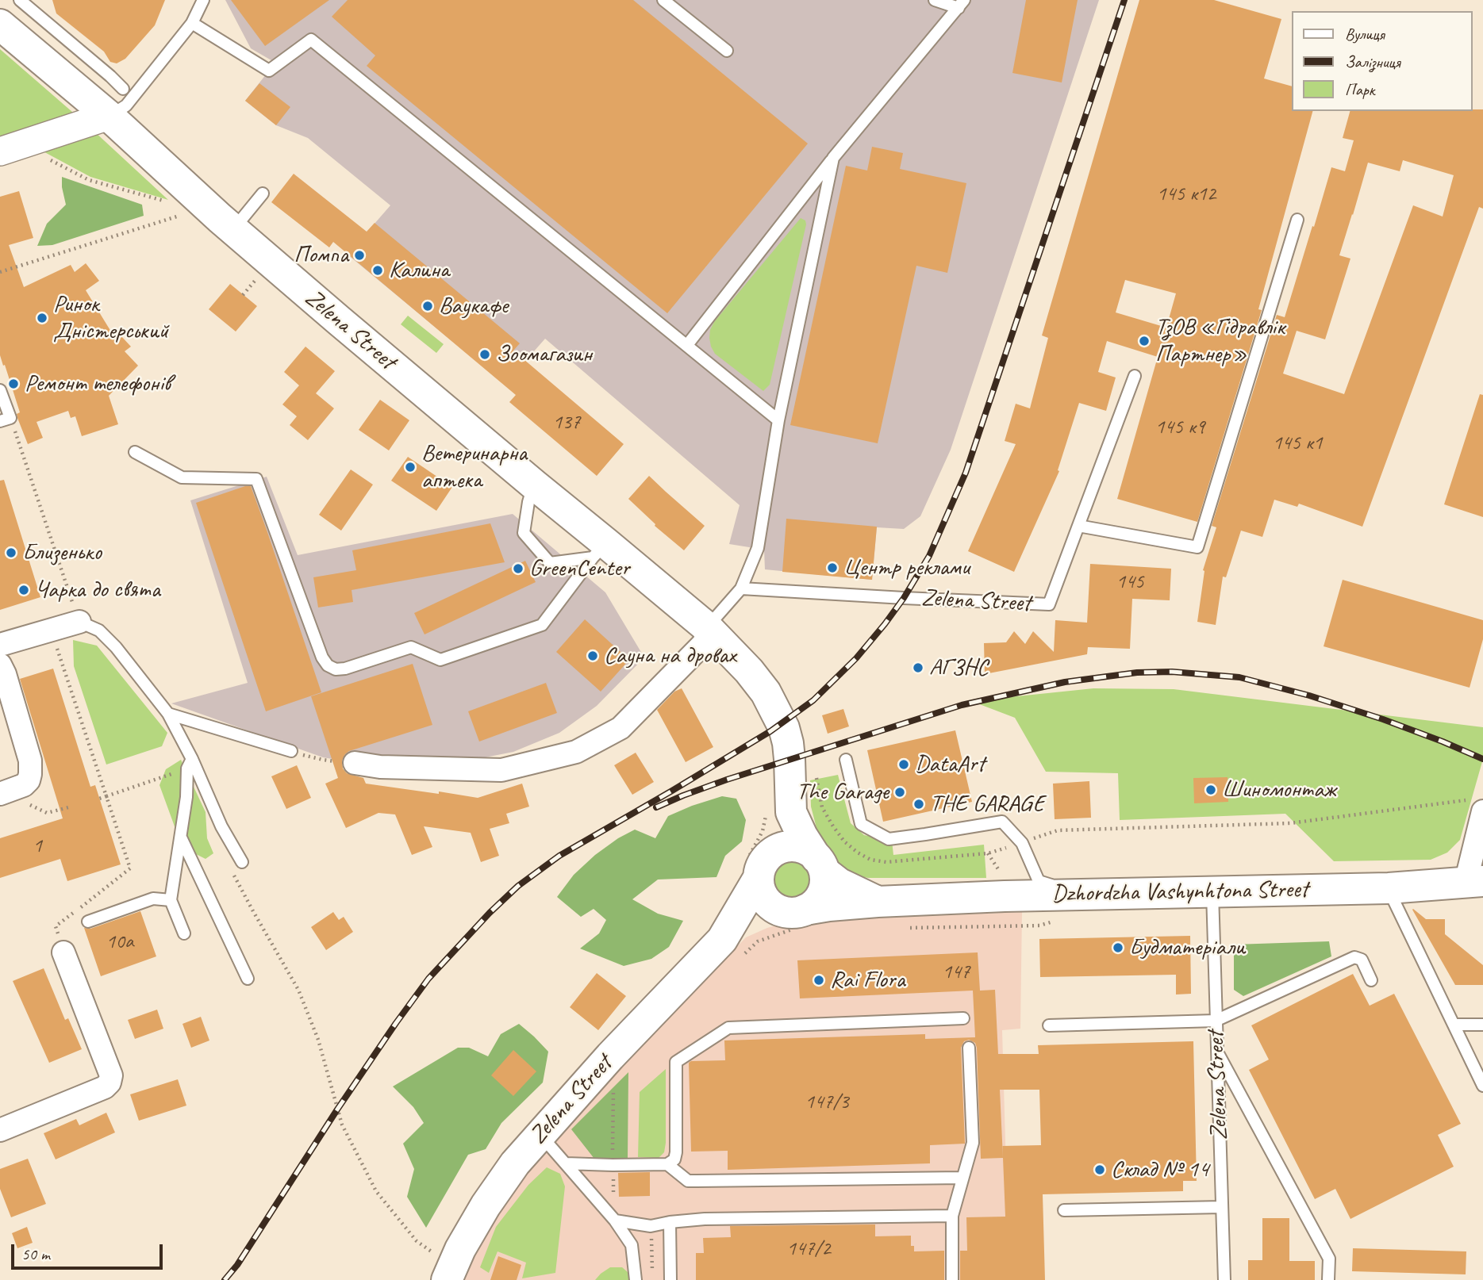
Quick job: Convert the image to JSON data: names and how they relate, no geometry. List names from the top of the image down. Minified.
{"streets":{"main road":["Zelena Street","Dzhordzha Vashynhtona Street"]},"crossings":[["Zelena Street","Dzhordzha Vashynhtona Street"]],"places":["Помпа","Калина","Ваукафе","Ринок Дністерський","ТзОВ «Гідравлік Партнер»","Зоомагазин","Ремонт телефонів","Ветеринарна аптека","Близенько","Центр реклами","GreenCenter","Чарка до свята","Сауна на дровах","АГЗНС","DataArt","Шиномонтаж","The Garage","THE GARAGE","Будматеріали","Rai Flora","Склад № 14"],"house_numbers":["145 к12","137","145 к9","145 к1","145","1","10а","147","147/3","147/2"],"legend":["Вулиця","Залізниця","Парк"],"scale_bar":"50 m"}
